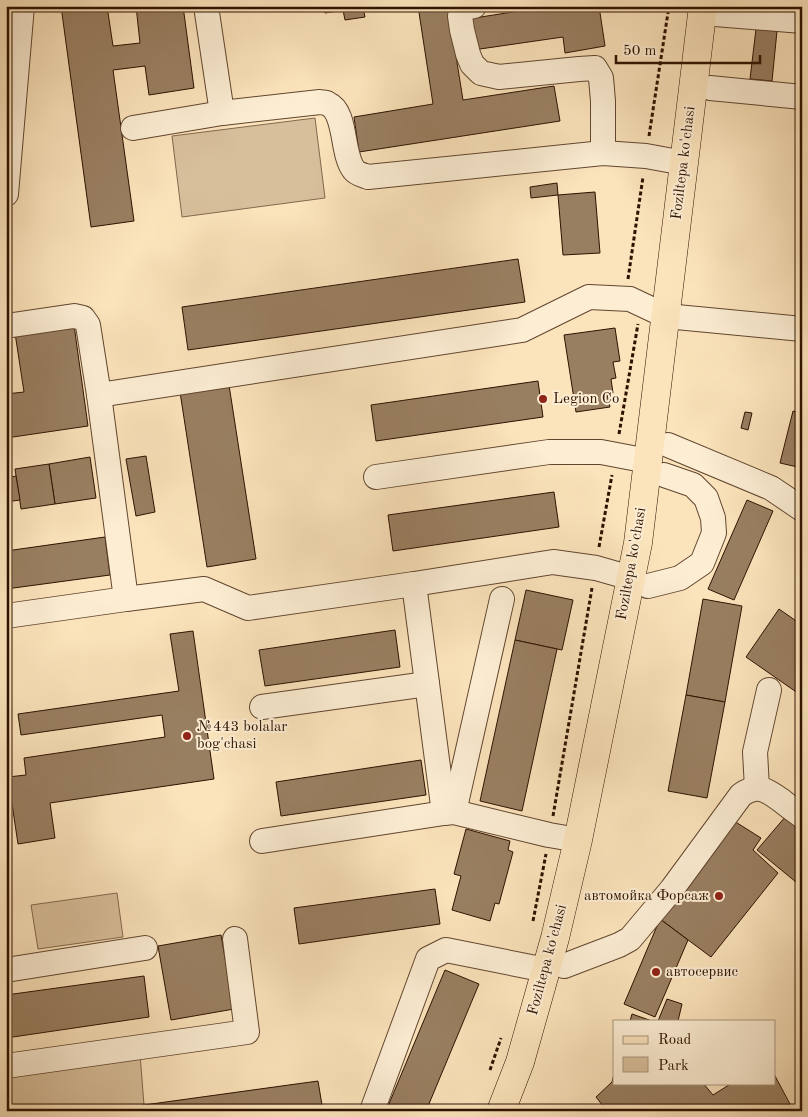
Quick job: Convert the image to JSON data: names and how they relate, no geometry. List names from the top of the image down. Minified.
{"streets":{"main road":["Foziltepa ko'chasi"]},"places":["Legion Co","№443 bolalar bog'chasi","автомойка Форсаж","автосервис"],"legend":["Road","Park"],"scale_bar":"50 m"}
